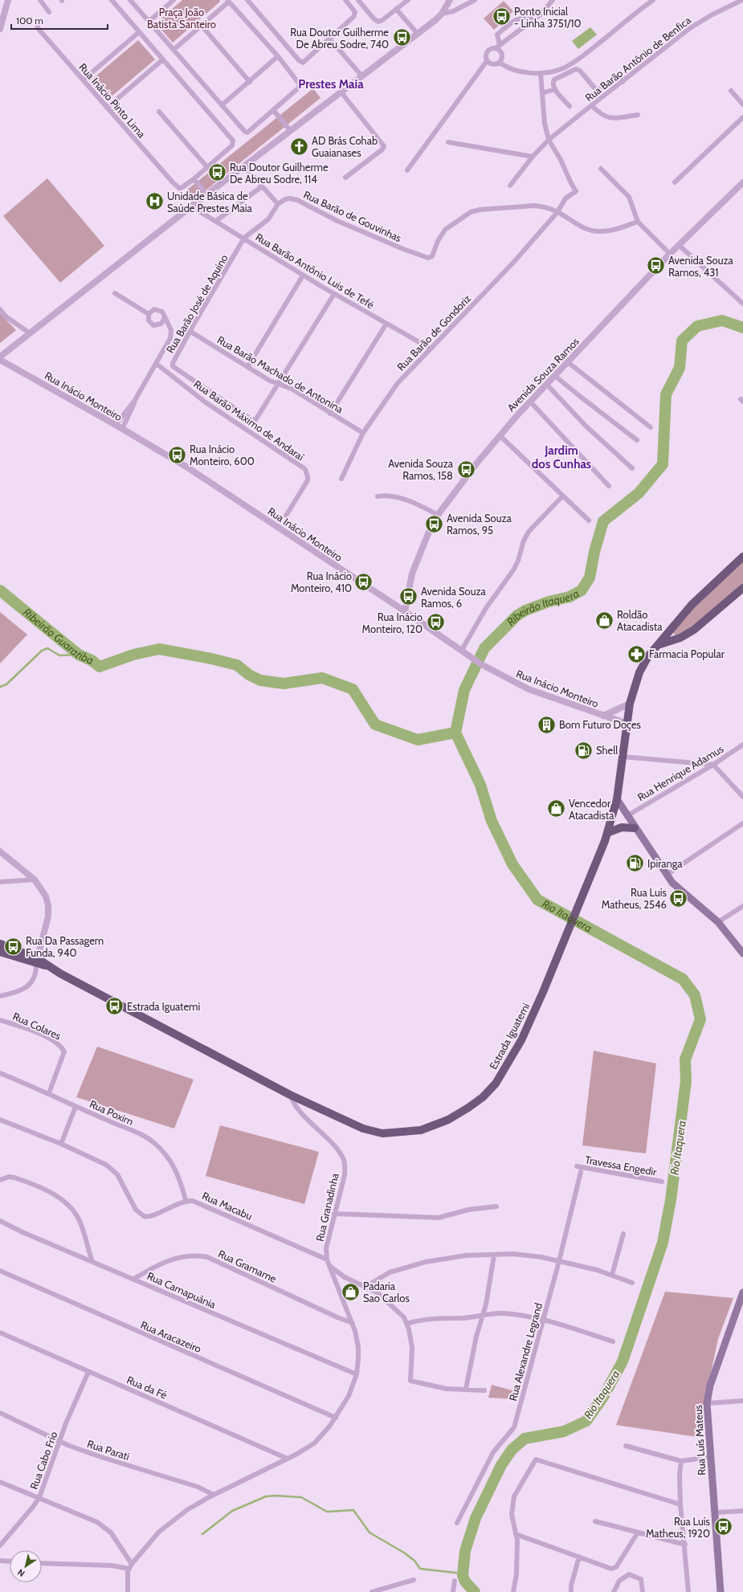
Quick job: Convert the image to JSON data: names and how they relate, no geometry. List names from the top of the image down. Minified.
{"streets":{"main road":["Estrada Iguatemi","Rua Luís Mateus"],"street":["Rua Barão Antônio de Benfica","Rua Inácio Pinto Lima","Rua Barão de Gouvinhas","Rua Barão Antônio Luis de Tefé","Rua Barão José de Aquino","Rua Barão de Gondoriz","Rua Barão Machado de Antonina","Avenida Souza Ramos","Rua Inácio Monteiro","Rua Barão Máximo de Andaraí","Rua Henrique Adamus","Rua Colares","Rua Poxim","Travessa Engedir","Rua Macabu","Rua Granadinha","Rua Gramame","Rua Camapuânia","Rua Aracazeiro","Rua Alexandre Legrand","Rua da Fé","Rua Parati","Rua Cabo Frio"]},"crossings":[["Rua Barão Antônio de Benfica","Rua Barão de Gondoriz"],["Rua Barão de Gouvinhas","Rua Barão José de Aquino"],["Rua Barão de Gouvinhas","Rua Barão de Gondoriz"],["Rua Barão Antônio Luis de Tefé","Rua Barão José de Aquino"],["Rua Barão Antônio Luis de Tefé","Rua Barão de Gondoriz"],["Rua Barão José de Aquino","Rua Barão Machado de Antonina"],["Rua Barão de Gondoriz","Rua Barão Machado de Antonina"],["Avenida Souza Ramos","Rua Inácio Monteiro"],["Rua Inácio Monteiro","Estrada Iguatemi"],["Rua Colares","Rua Poxim"],["Estrada Iguatemi","Rua Granadinha"],["Rua Poxim","Rua Macabu"],["Rua Macabu","Rua Granadinha"],["Rua Granadinha","Rua Gramame"],["Rua Granadinha","Rua Camapuânia"],["Rua Granadinha","Rua Aracazeiro"],["Rua Granadinha","Rua da Fé"],["Rua Granadinha","Rua Parati"],["Rua Gramame","Rua Camapuânia"],["Rua da Fé","Rua Cabo Frio"],["Rua Parati","Rua Cabo Frio"]],"districts":["Prestes Maia","Jardim dos Cunhas"],"water":["Ribeirão Itaquera","Ribeirão Guaratiba","Rio Itaquera"],"parks":["Praça João Batista Santeiro"],"places":{"bus stop":["Ponto Inicial - Linha 3751/10","Rua Doutor Guilherme De Abreu Sodre, 740","Rua Doutor Guilherme De Abreu Sodre, 114","Avenida Souza Ramos, 431","Rua Inácio Monteiro, 600","Avenida Souza Ramos, 158","Avenida Souza Ramos, 95","Rua Inácio Monteiro, 410","Avenida Souza Ramos, 6","Rua Inácio Monteiro, 120","Rua Luís Matheus, 2546","Rua Da Passagem Funda, 940","Estrada Iguatemi","Rua Luís Matheus, 1920"],"church":["AD Brás Cohab Guaianases"],"hospital":["Unidade Básica de Saúde Prestes Maia"],"shop":["Roldão Atacadista","Vencedor Atacadista","Padaria Sao Carlos"],"pharmacy":["Farmacia Popular"],"building":["Bom Futuro Doçes"],"fuel station":["Shell","Ipiranga"]},"scale_bar":"100 m","north":"bottom left"}
